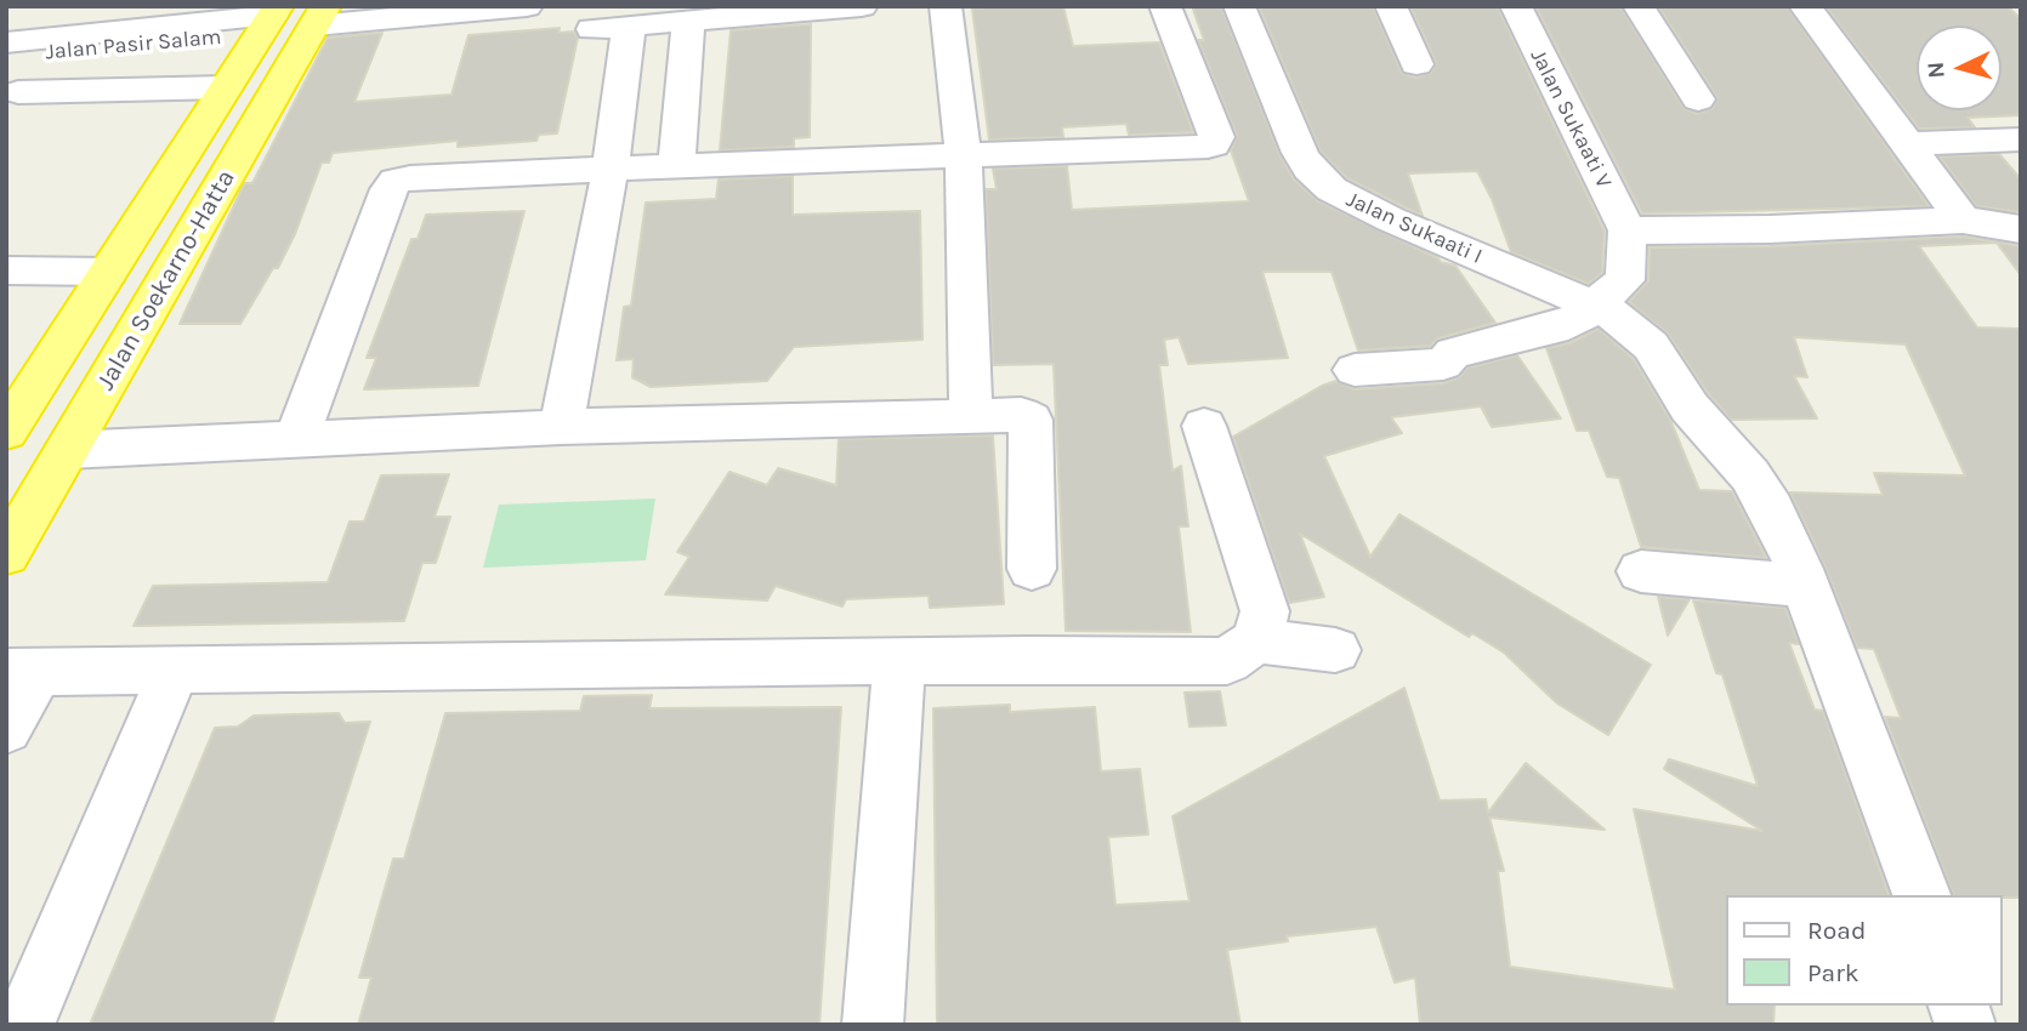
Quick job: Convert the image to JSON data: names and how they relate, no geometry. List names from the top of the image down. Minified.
{"streets":{"highway":["Jalan Soekarno-Hatta"],"street":["Jalan Pasir Salam","Jalan Sukaati V","Jalan Sukaati I"]},"crossings":[["Jalan Pasir Salam","Jalan Soekarno-Hatta"]],"legend":["Road","Park"],"north":"left"}
